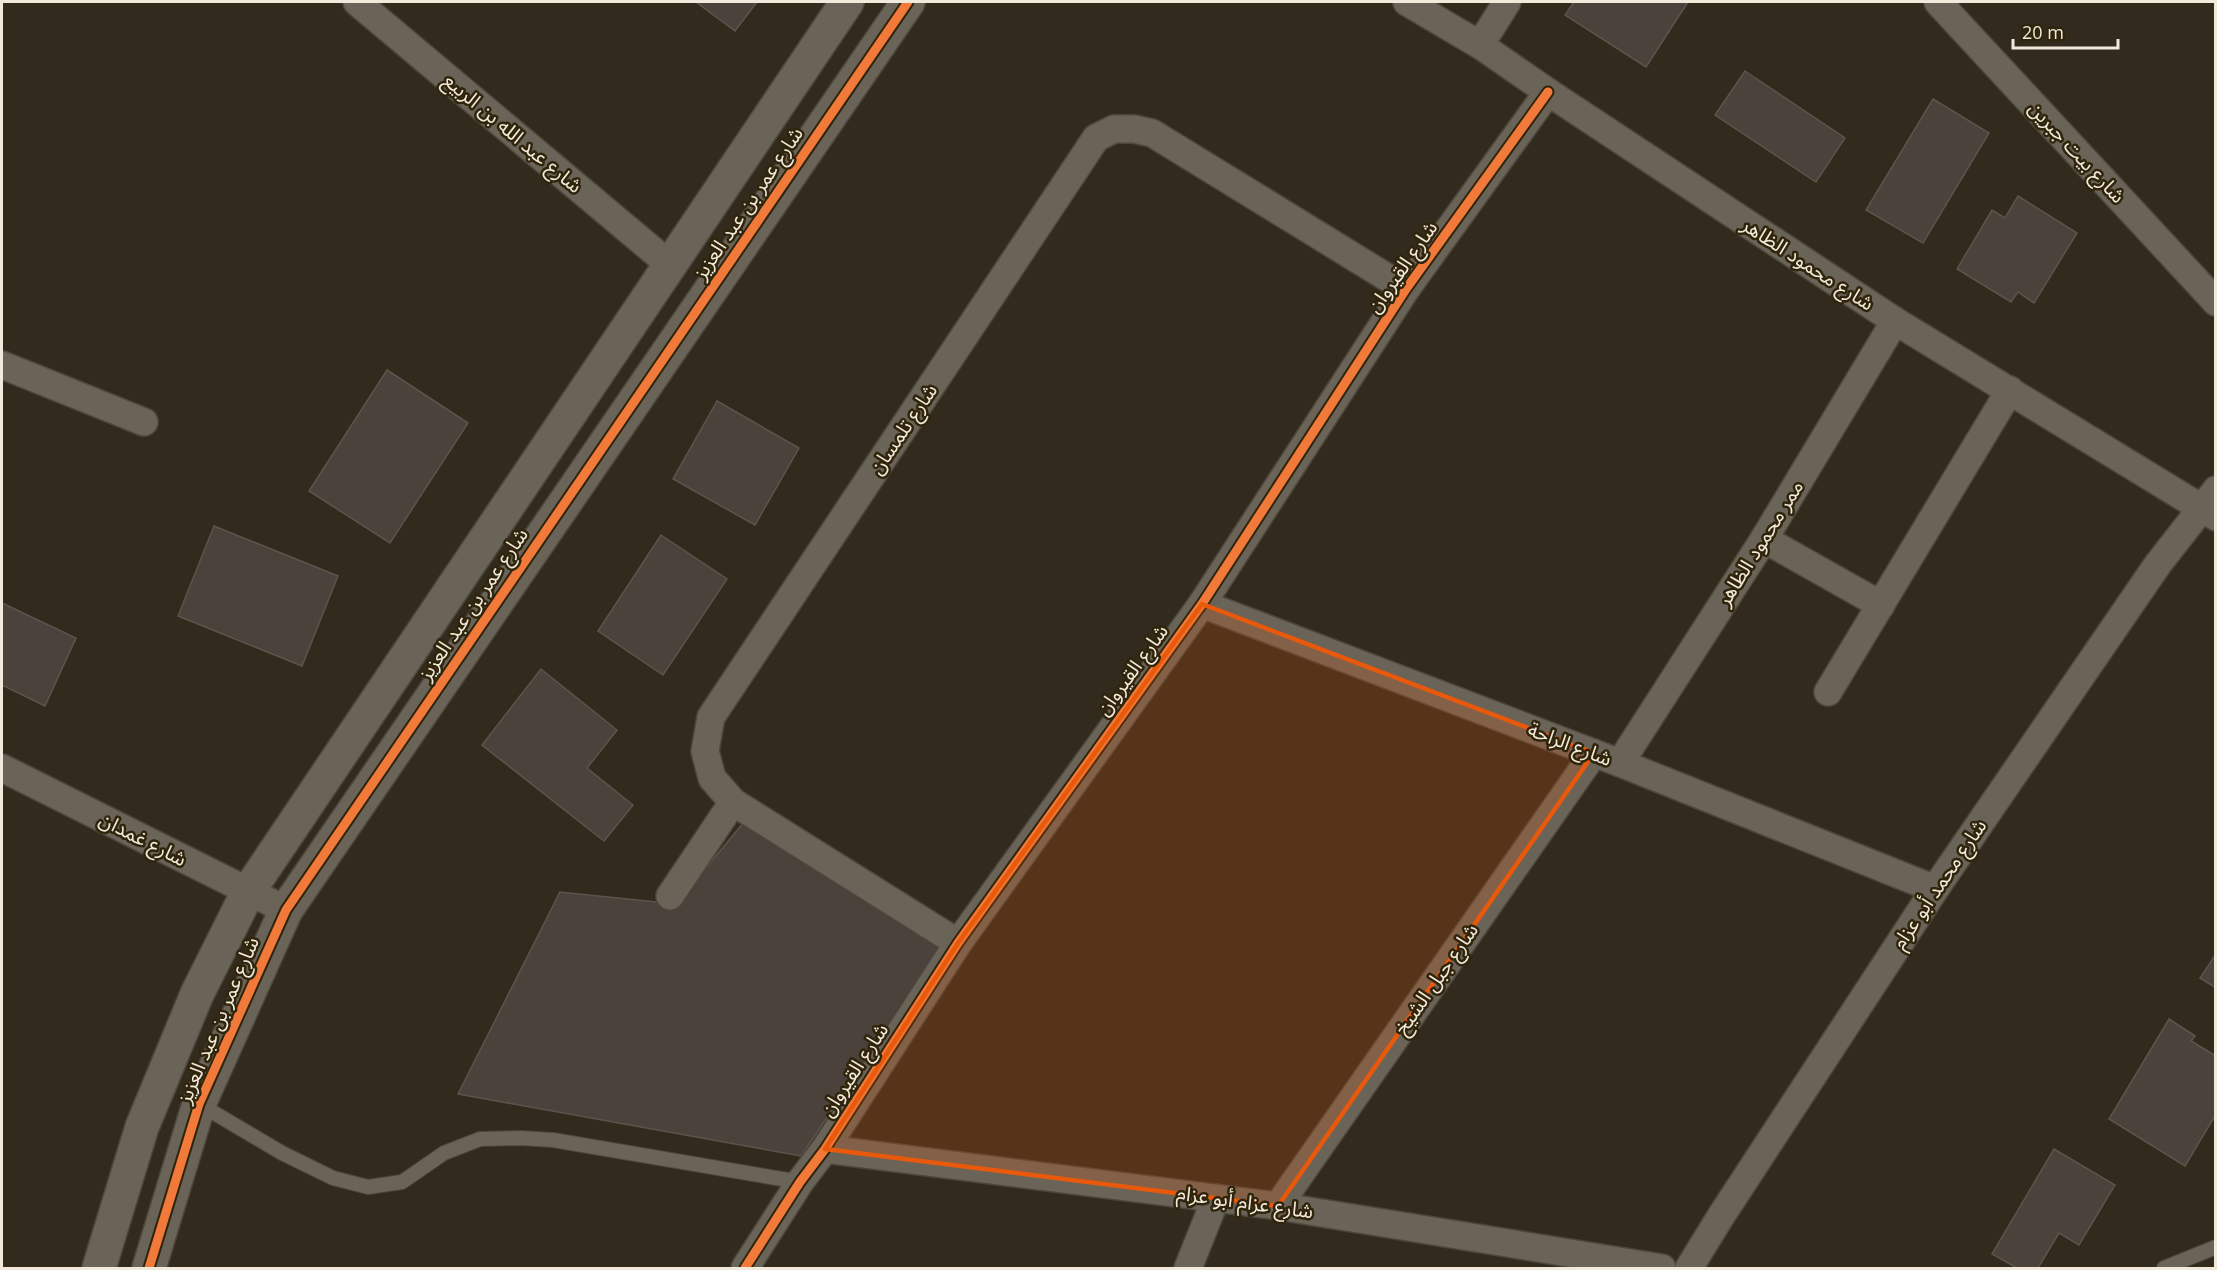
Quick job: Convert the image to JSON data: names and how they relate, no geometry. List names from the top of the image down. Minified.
{"streets":{"street":["شارع عبد الله بن الربيع","شارع بيت جبرين","شارع عمر بن عبد العزيز","شارع محمود الظاهر","شارع القيروان","شارع تلمسان","ممر محمود الظاهر","شارع الراحة","شارع غمدان","شارع محمد أبو عزام","شارع جبل الشيخ","شارع عزام أبو عزام"]},"crossings":[["شارع عبد الله بن الربيع","شارع عمر بن عبد العزيز"],["شارع عمر بن عبد العزيز","شارع غمدان"],["شارع محمود الظاهر","شارع القيروان"],["شارع محمود الظاهر","ممر محمود الظاهر"],["شارع محمود الظاهر","شارع محمد أبو عزام"],["شارع القيروان","شارع تلمسان"],["شارع القيروان","شارع الراحة"],["شارع القيروان","شارع عزام أبو عزام"],["ممر محمود الظاهر","شارع الراحة"],["شارع الراحة","شارع محمد أبو عزام"],["شارع الراحة","شارع جبل الشيخ"],["شارع جبل الشيخ","شارع عزام أبو عزام"]],"scale_bar":"20 m"}
